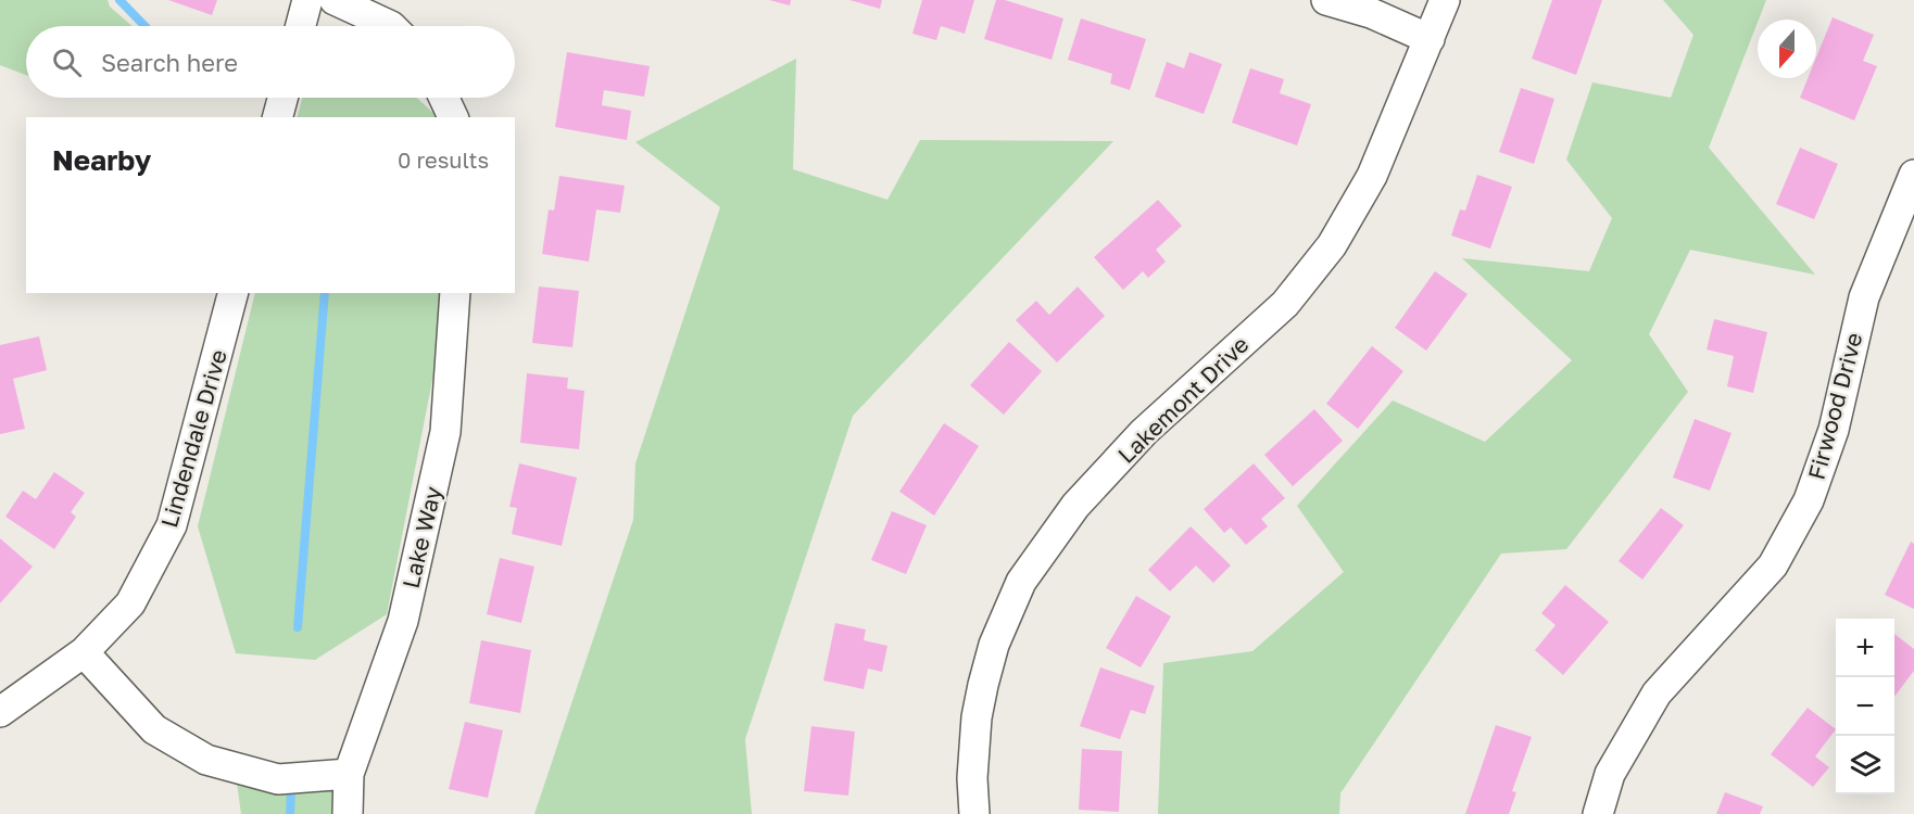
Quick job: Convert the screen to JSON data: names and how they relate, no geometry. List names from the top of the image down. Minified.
{"streets":{"street":["Lakemont Drive","Firwood Drive","Lindendale Drive","Lake Way"]},"north":"bottom","page":{"search":"Search here","heading":["Nearby","0 results"],"map_buttons":["+","−"]}}
